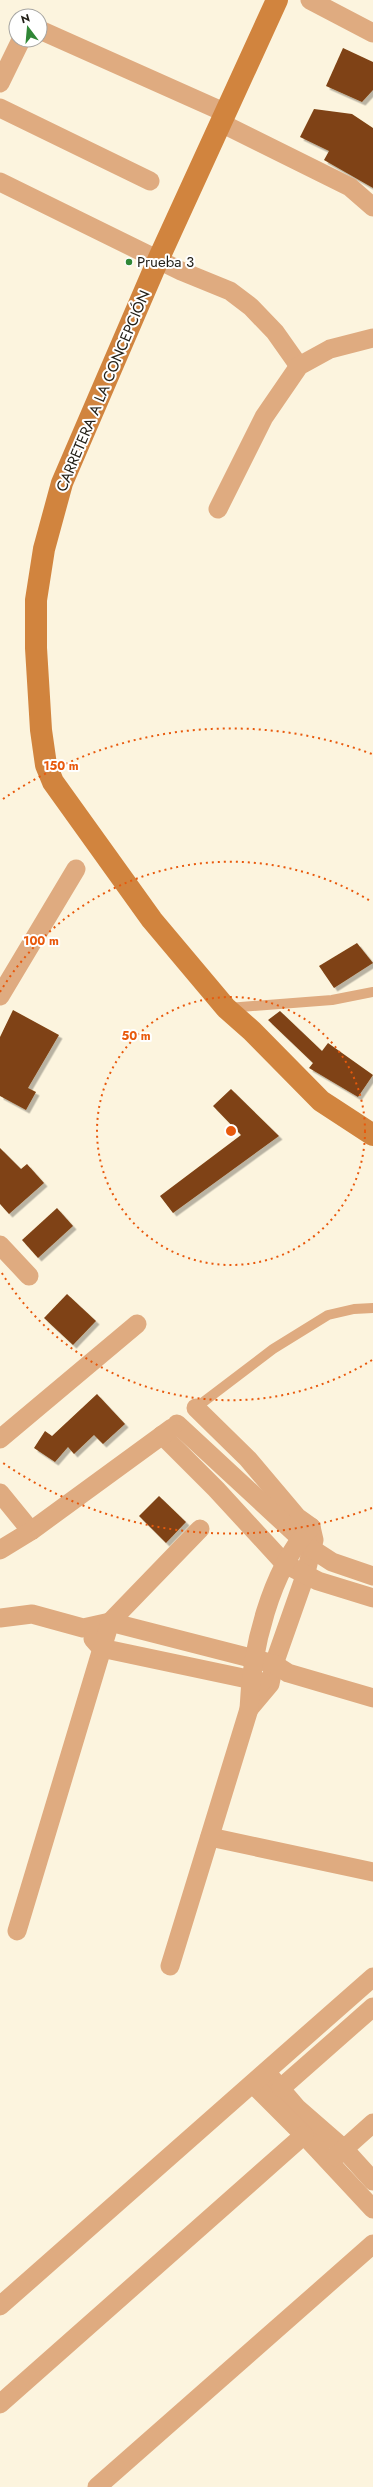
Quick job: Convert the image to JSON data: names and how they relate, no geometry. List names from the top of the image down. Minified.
{"streets":{"main road":["CARRETERA A LA CONCEPCIÓN"]},"places":["Prueba 3"],"north":"top","rings":["150 m","100 m","50 m"]}
